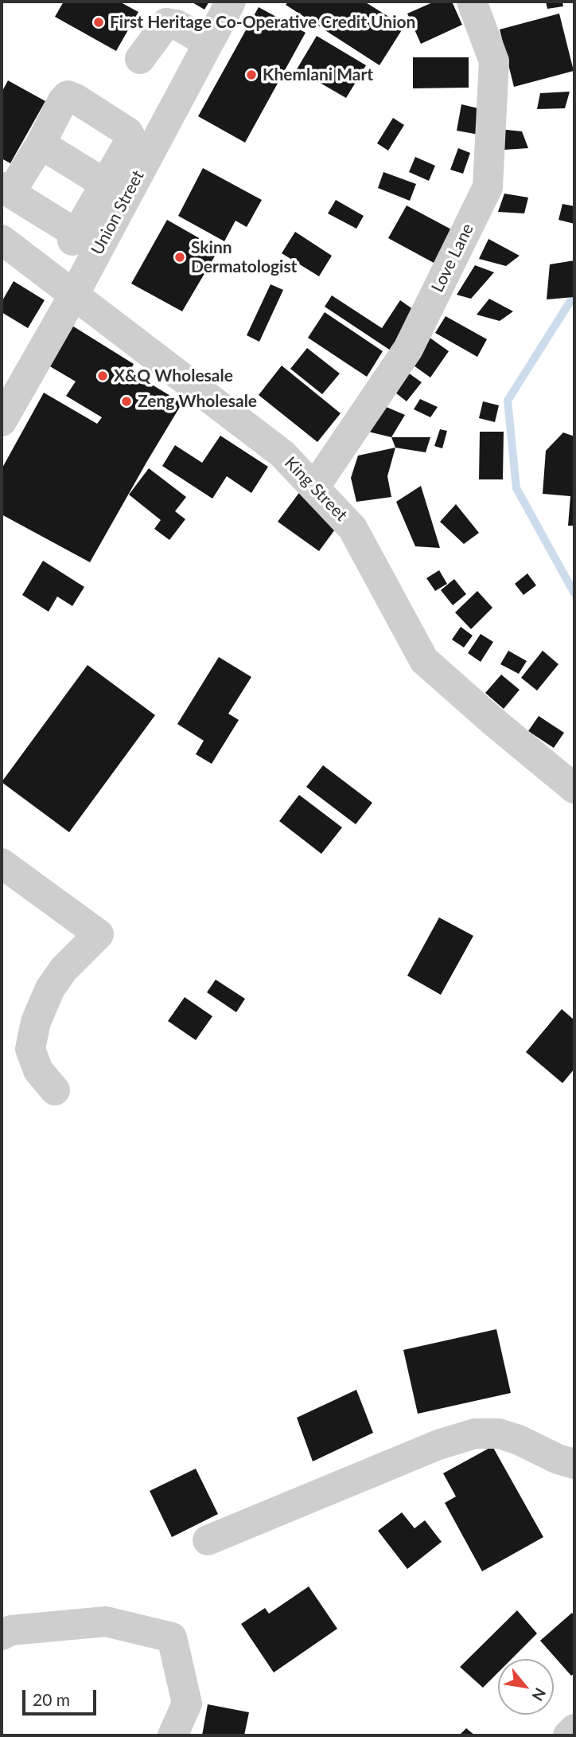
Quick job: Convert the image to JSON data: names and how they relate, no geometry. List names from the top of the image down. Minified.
{"streets":{"street":["Union Street","Love Lane","King Street"]},"crossings":[["Union Street","King Street"],["Love Lane","King Street"]],"places":["First Heritage Co-Operative Credit Union","Khemlani Mart","Skinn Dermatologist","X&Q Wholesale","Zeng Wholesale"],"scale_bar":"20 m","north":"bottom right"}
